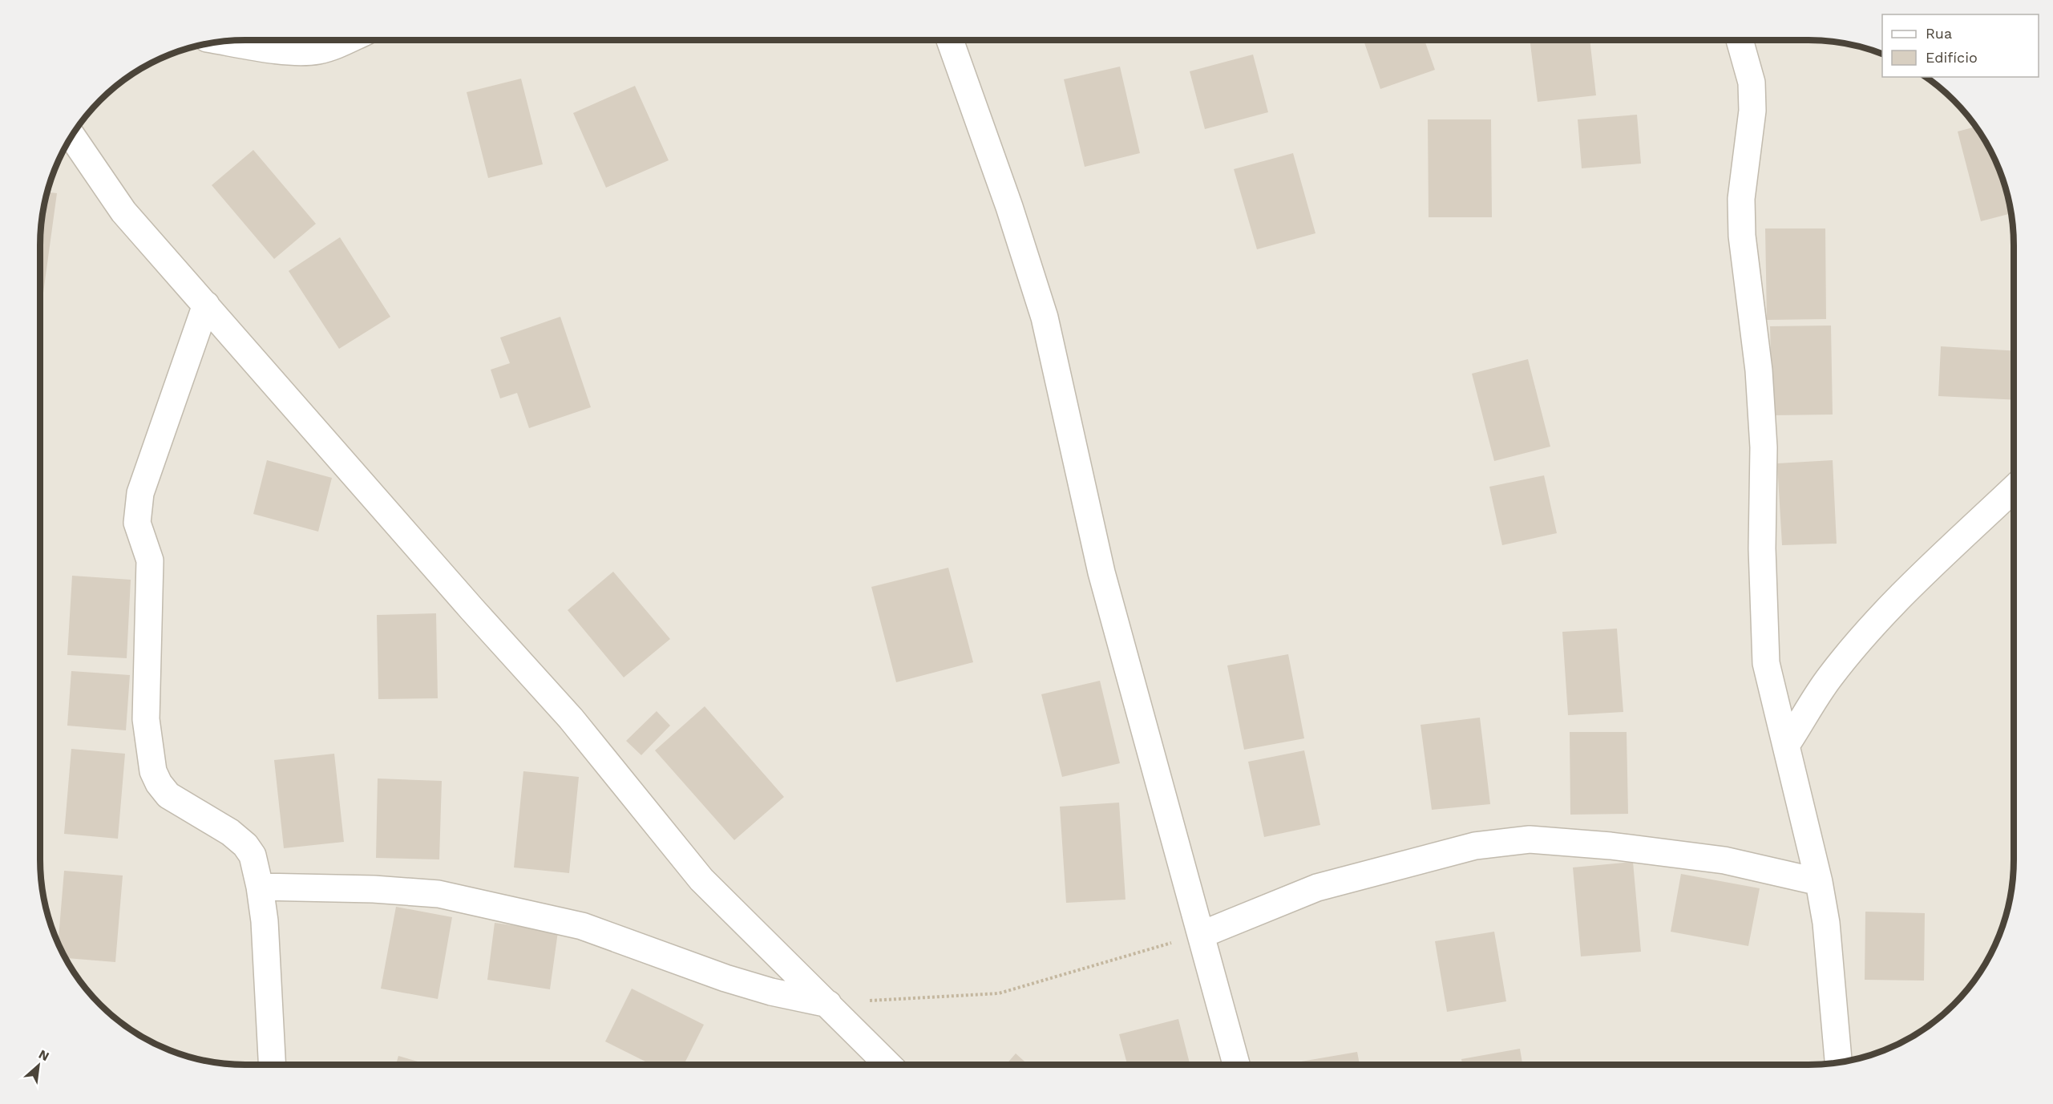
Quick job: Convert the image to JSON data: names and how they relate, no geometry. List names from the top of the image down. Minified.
{"legend":["Rua","Edifício"],"north":"top right"}
